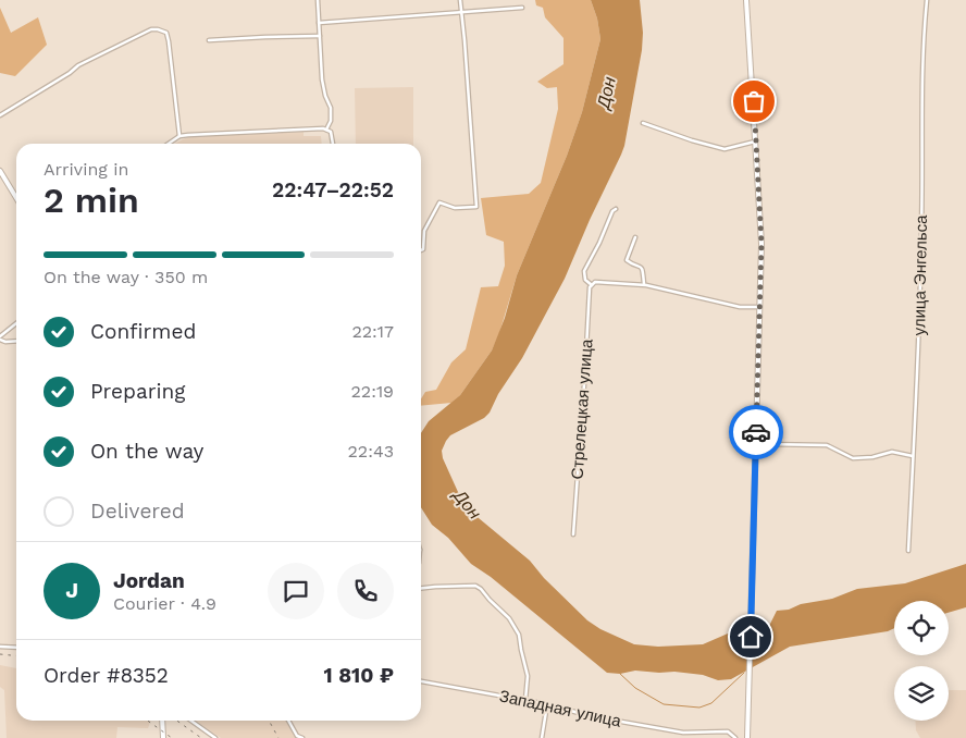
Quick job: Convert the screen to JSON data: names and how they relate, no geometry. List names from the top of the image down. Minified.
{"streets":{"street":["улица Энгельса","Стрелецкая улица","Западная улица"]},"water":["Дон"],"page":{"heading":["2 min","Arriving in","22:47–22:52"],"panel":["Jordan","Courier · 4.9","Order #8352","1 810 ₽"],"bar":"On the way · 350 m","list":[["Confirmed","22:17"],["Preparing","22:19"],["On the way","22:43"],"Delivered"],"round":"J"}}
